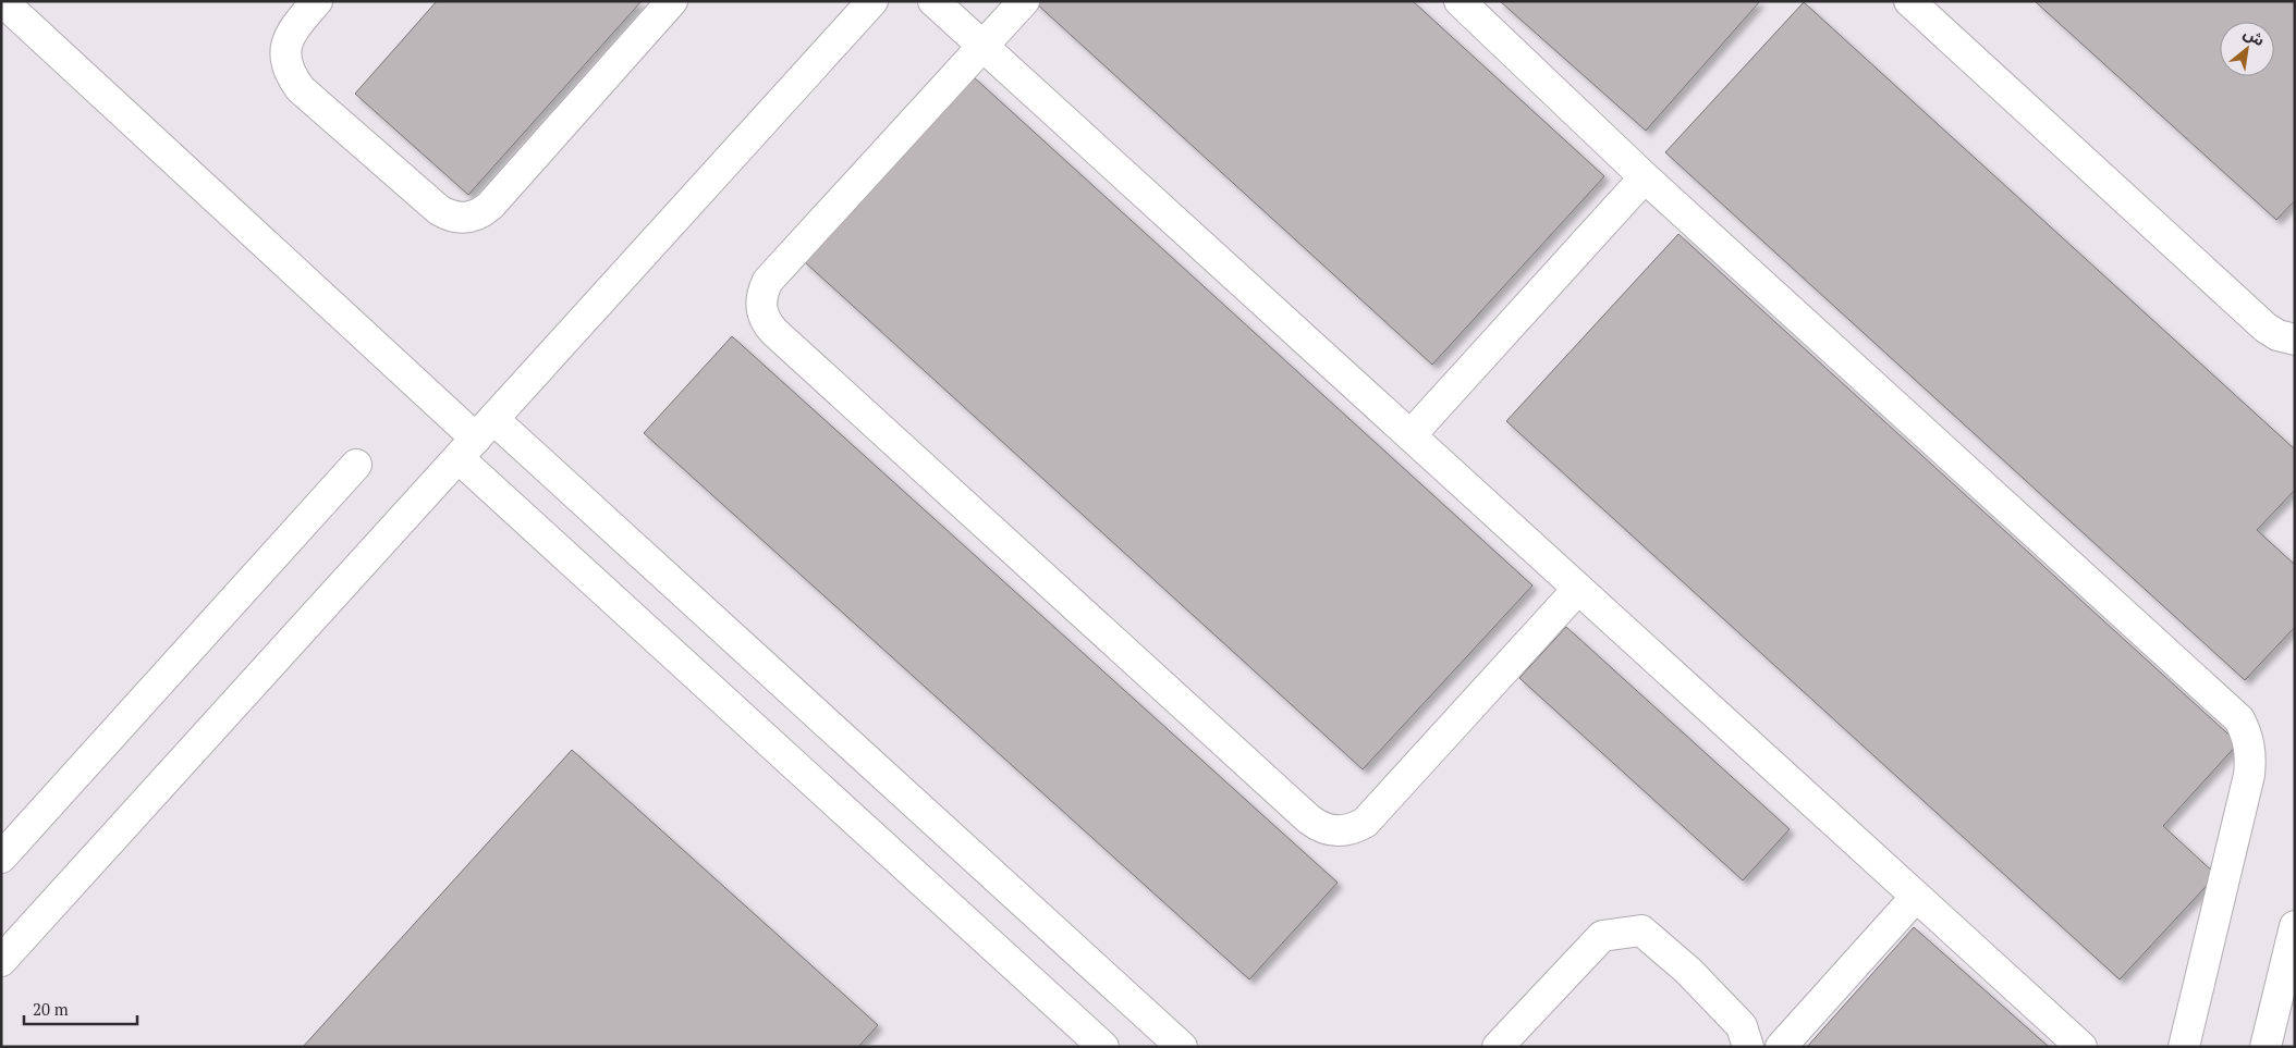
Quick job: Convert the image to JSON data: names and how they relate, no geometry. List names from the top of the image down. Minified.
{"scale_bar":"20 m","north":"top right"}
